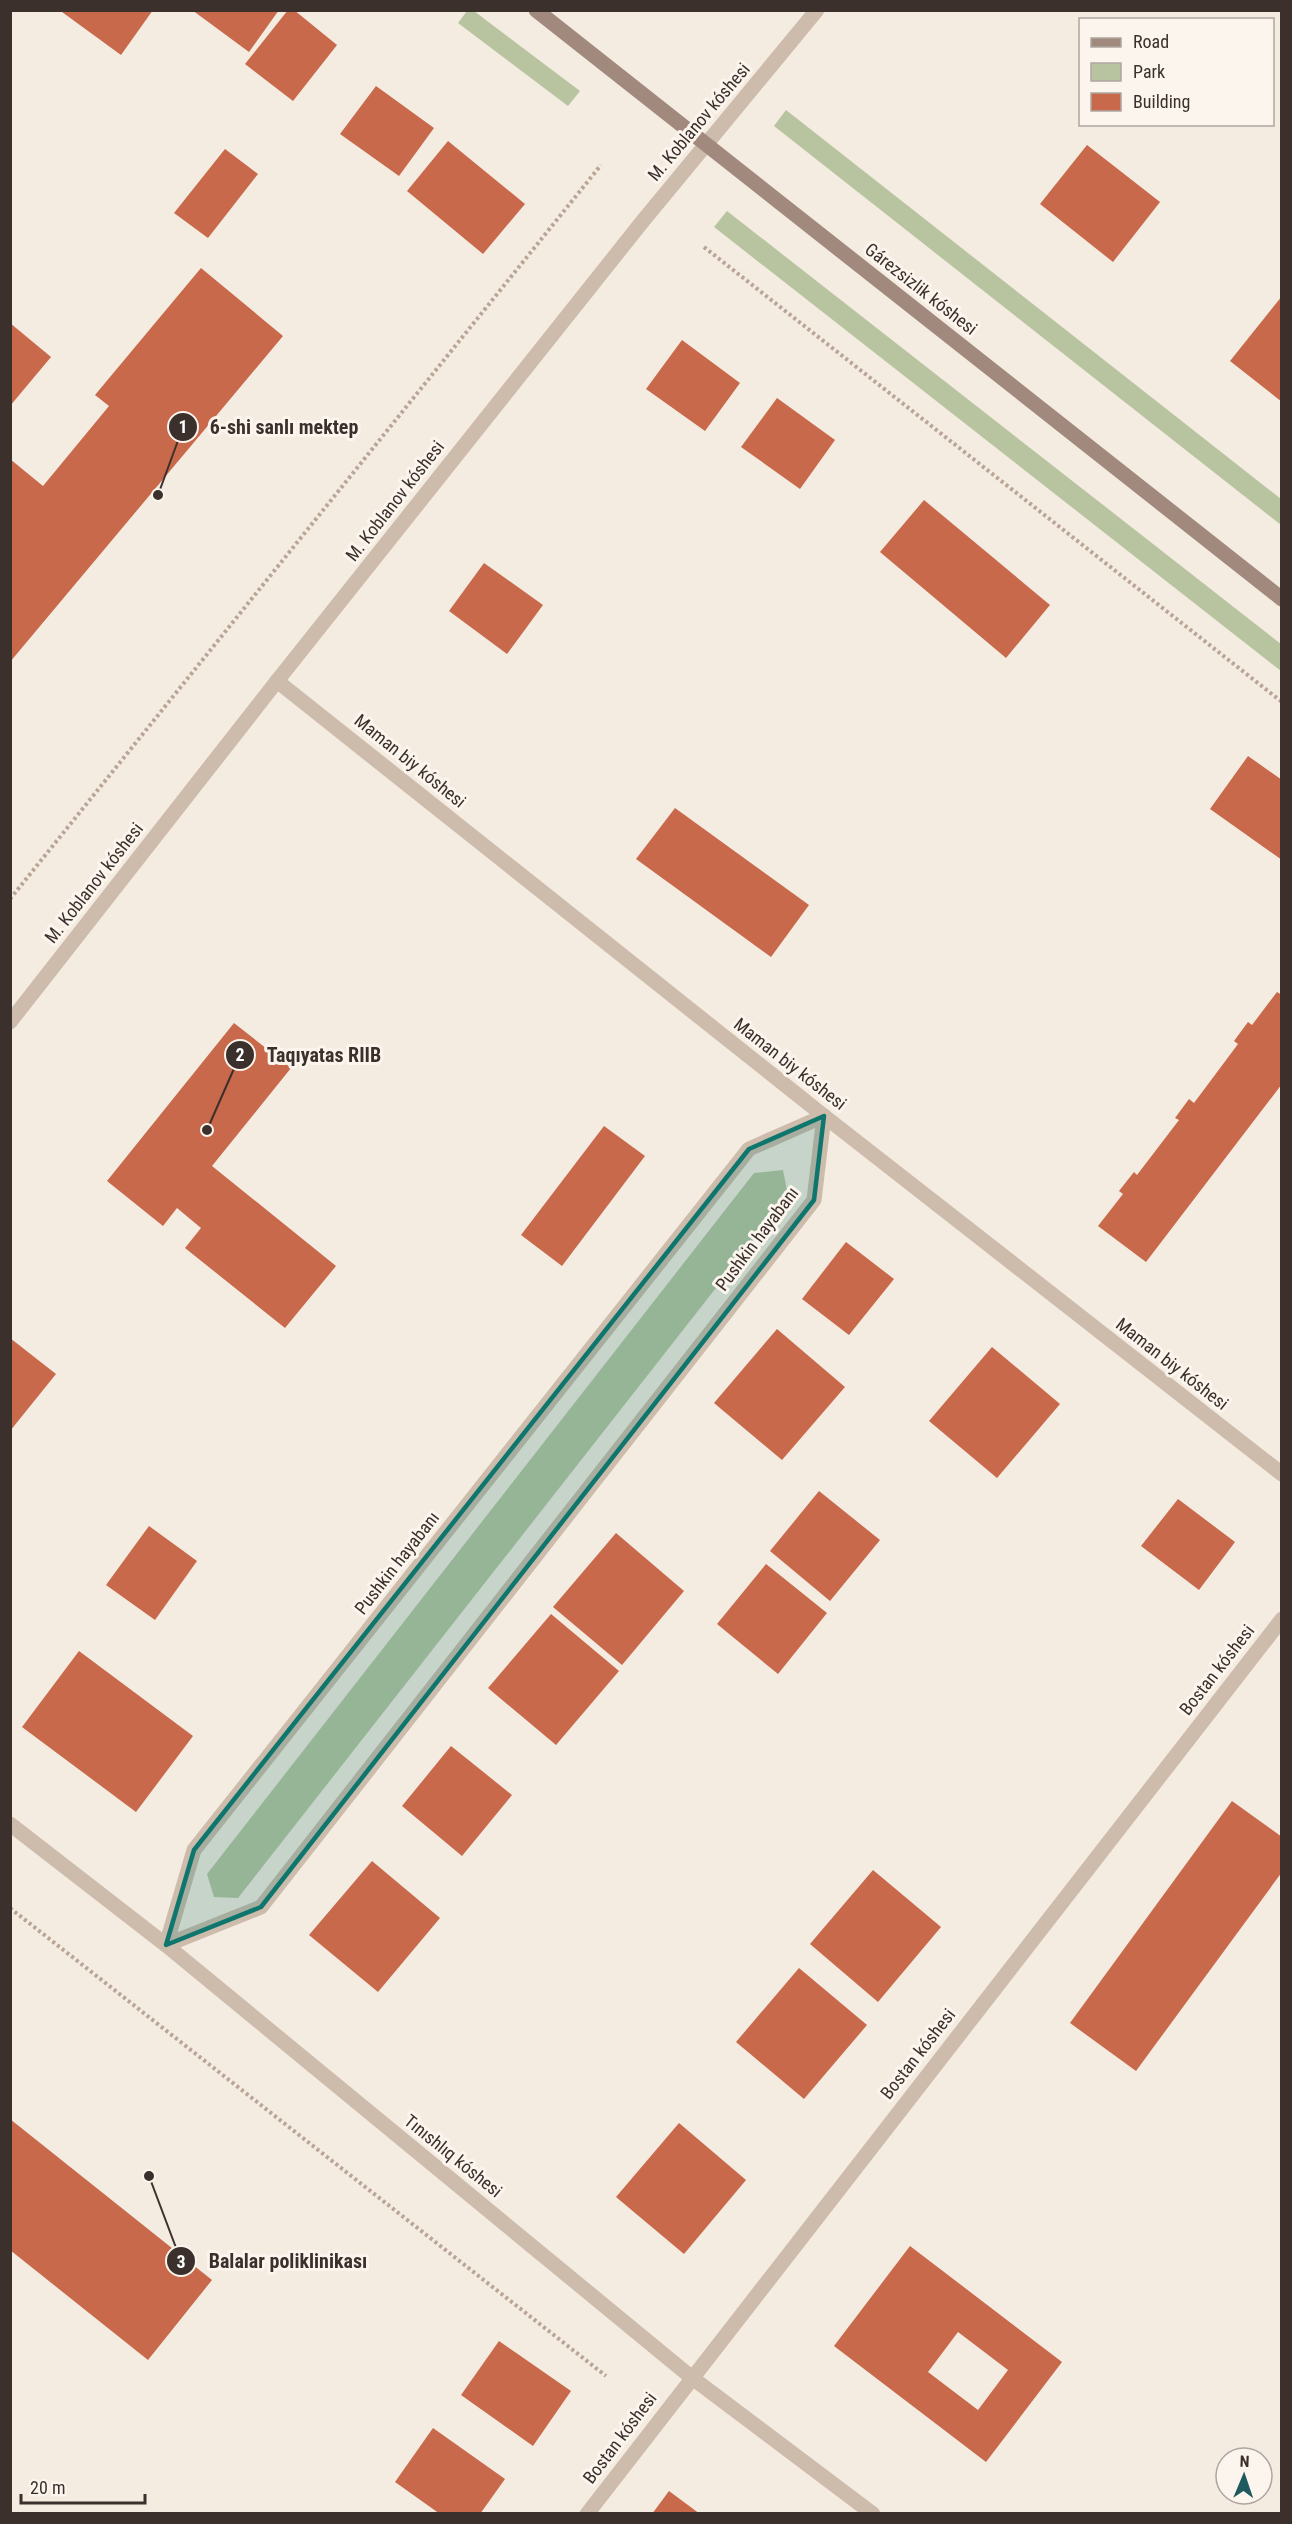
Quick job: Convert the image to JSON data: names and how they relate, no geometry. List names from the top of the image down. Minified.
{"streets":{"street":["M. Koblanov kóshesi","Gárezsizlik kóshesi","Maman biy kóshesi","Pushkin hayabanı","Bostan kóshesi","Tınıshlıq kóshesi"]},"crossings":[["M. Koblanov kóshesi","Gárezsizlik kóshesi"],["M. Koblanov kóshesi","Maman biy kóshesi"],["Maman biy kóshesi","Pushkin hayabanı"],["Pushkin hayabanı","Tınıshlıq kóshesi"],["Bostan kóshesi","Tınıshlıq kóshesi"]],"places":["6-shi sanlı mektep","Taqıyatas RIIB","Balalar poliklinikası"],"legend":["Road","Park","Building"],"scale_bar":"20 m","north":"top"}
